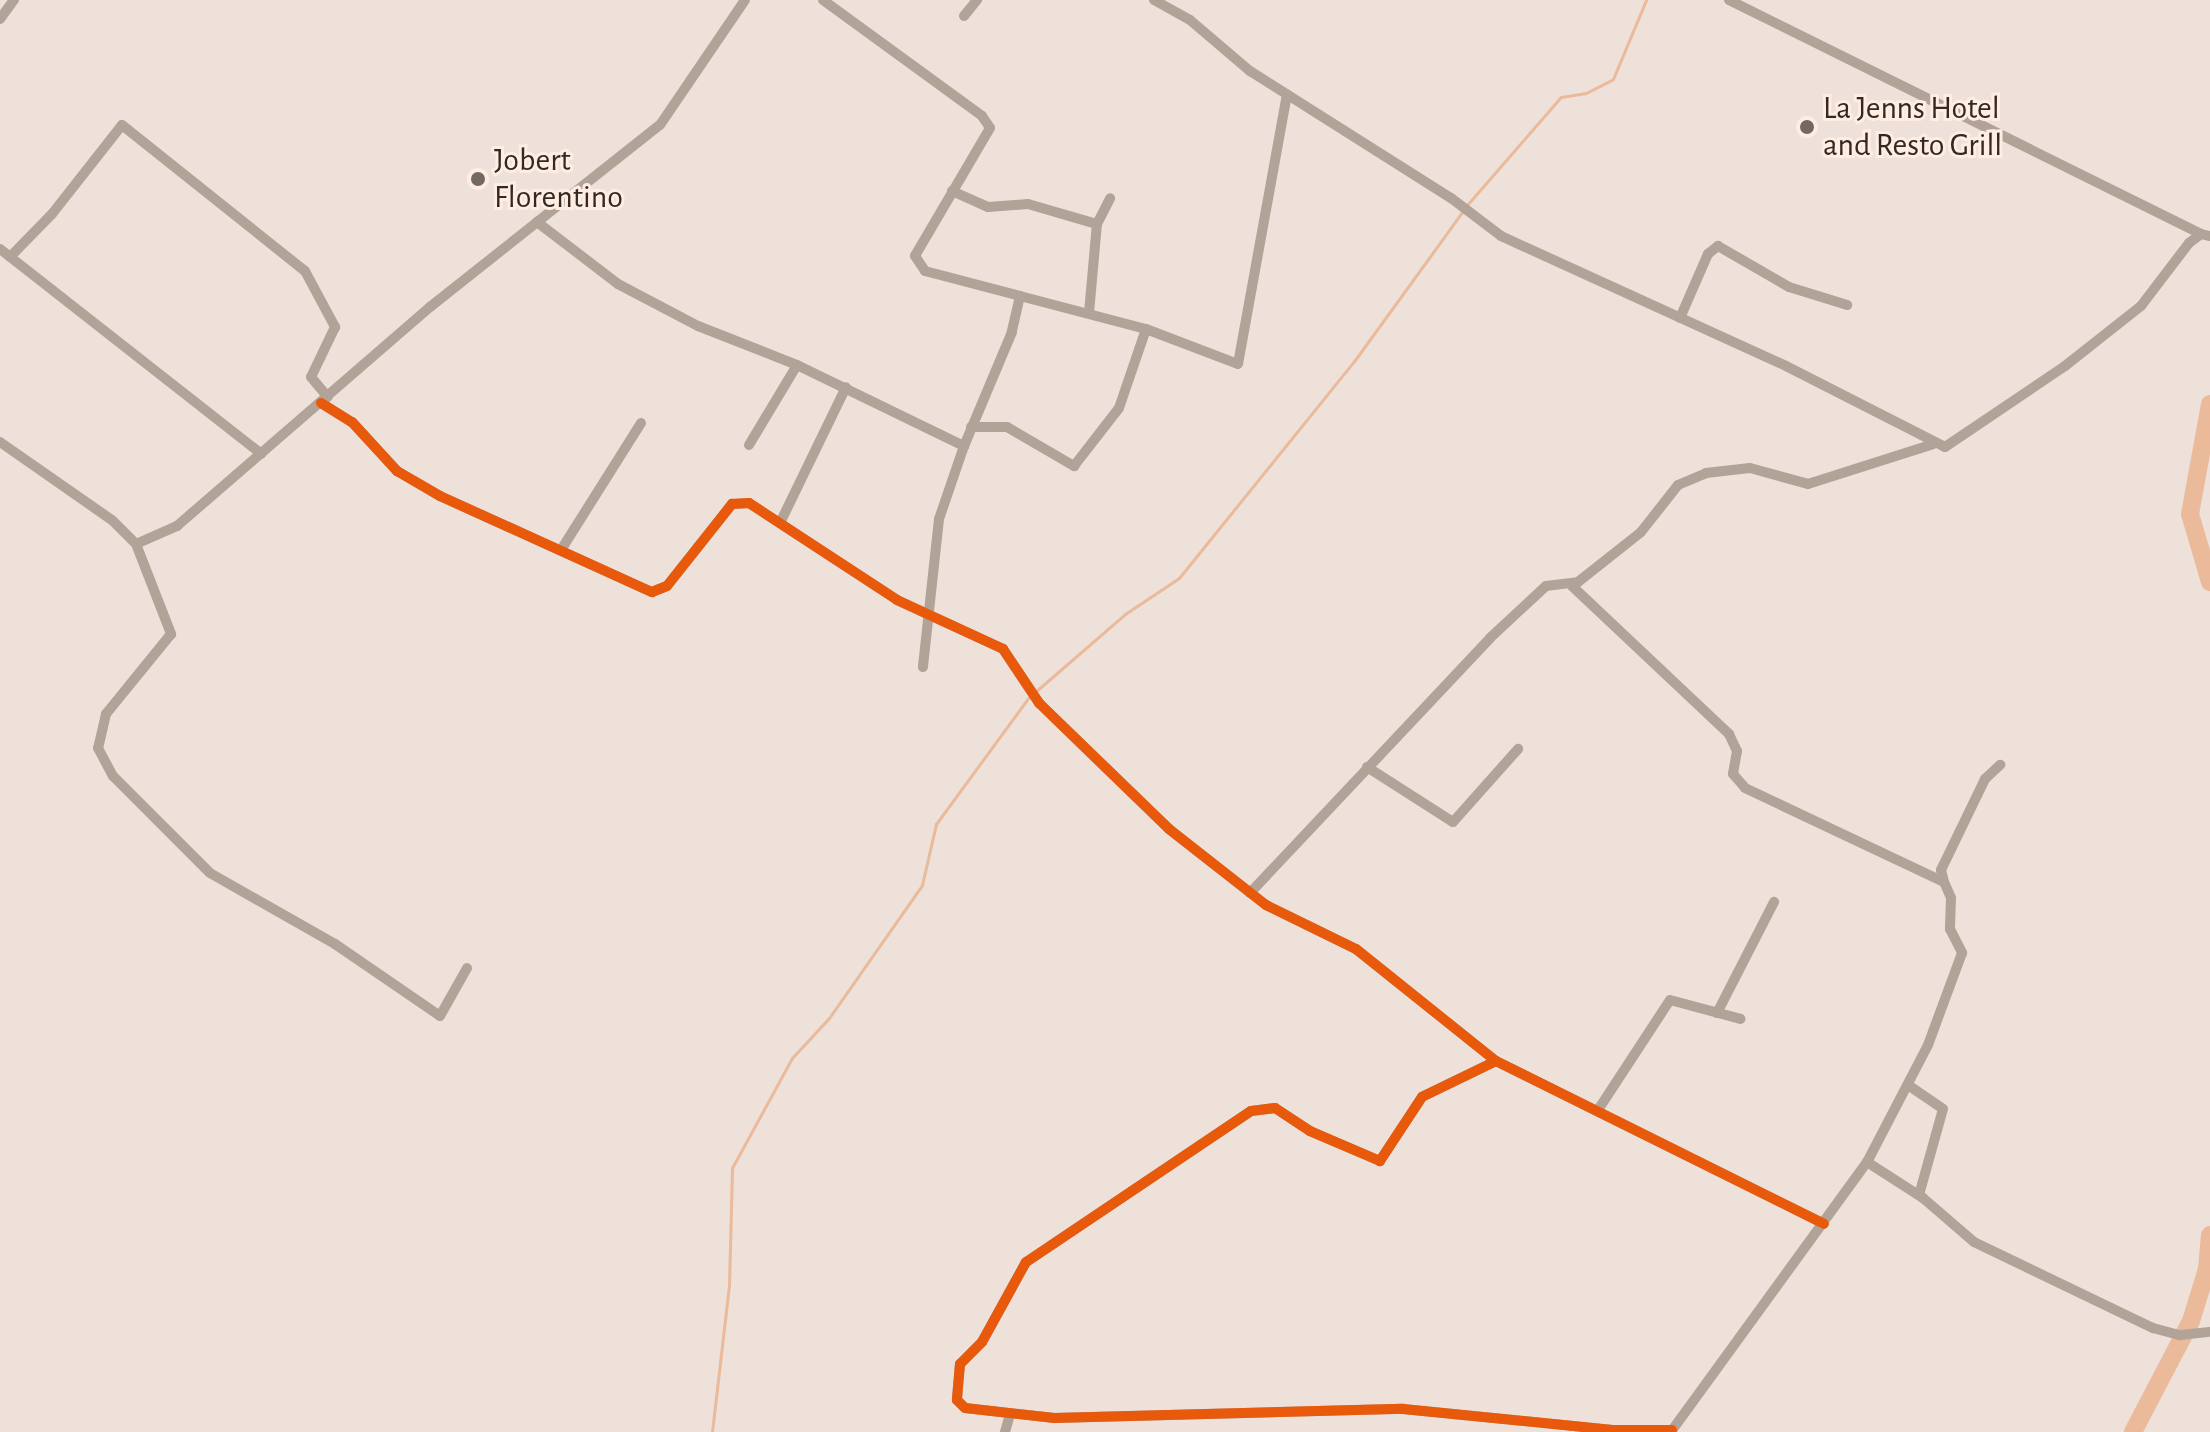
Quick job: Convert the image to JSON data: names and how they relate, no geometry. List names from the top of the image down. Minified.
{"places":["La Jenns Hotel and Resto Grill","Jobert Florentino"]}
